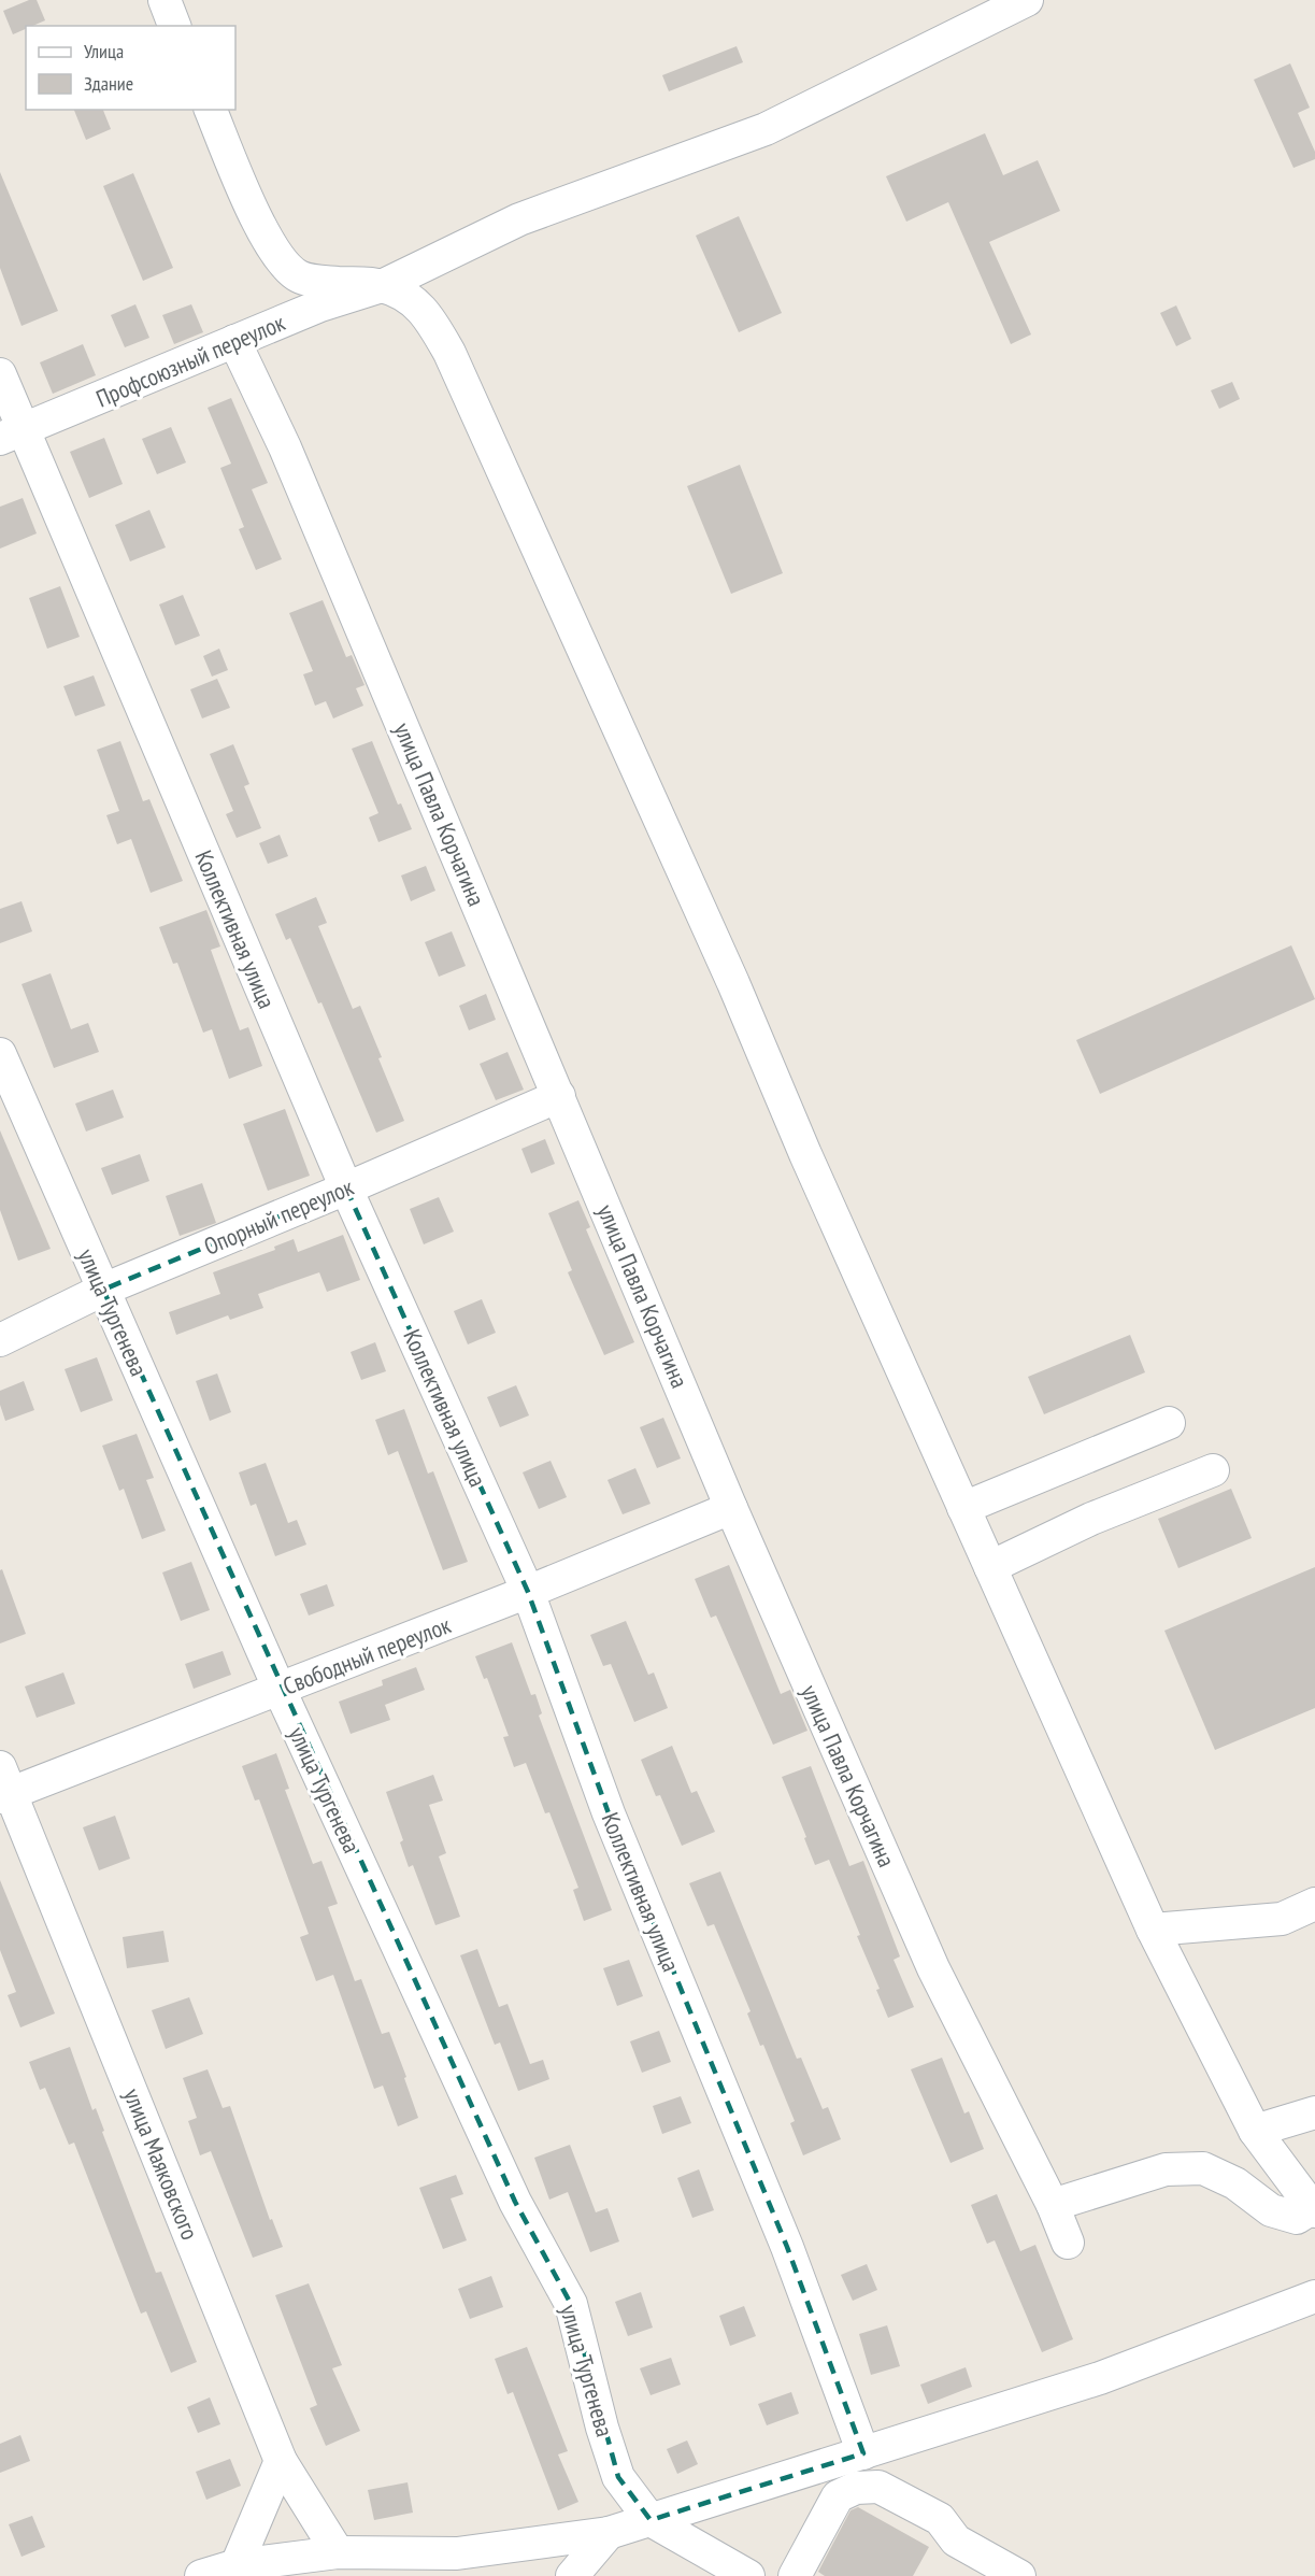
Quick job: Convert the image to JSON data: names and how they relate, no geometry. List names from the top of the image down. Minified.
{"streets":{"street":["Профсоюзный переулок","улица Павла Корчагина","Коллективная улица","Опорный переулок","улица Тургенева","Свободный переулок","улица Маяковского"]},"crossings":[["Профсоюзный переулок","улица Павла Корчагина"],["Профсоюзный переулок","Коллективная улица"],["улица Павла Корчагина","Опорный переулок"],["улица Павла Корчагина","Свободный переулок"],["Коллективная улица","Опорный переулок"],["Коллективная улица","Свободный переулок"],["Опорный переулок","улица Тургенева"],["улица Тургенева","Свободный переулок"],["Свободный переулок","улица Маяковского"]],"legend":["Улица","Здание"]}
